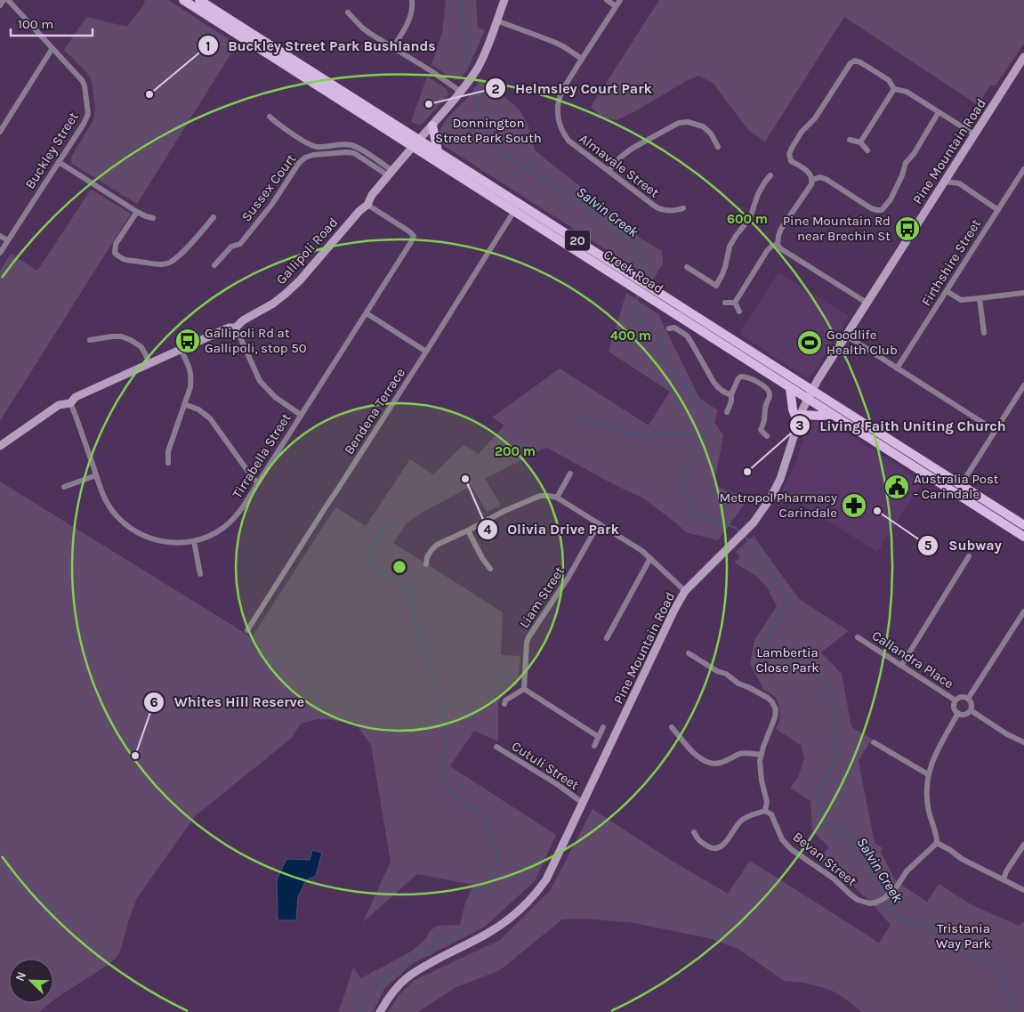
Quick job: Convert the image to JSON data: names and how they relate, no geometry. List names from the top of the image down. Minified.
{"streets":{"main road":["20","Creek Road"],"street":["Buckley Street","Pine Mountain Road","Almavale Street","Sussex Court","Gallipoli Road","Firthshire Street","Bendena Terrace","Tirrabella Street","Liam Street","Callandra Place","Cutuli Street","Bevan Street"]},"crossings":[["Pine Mountain Road","Creek Road"],["Pine Mountain Road","Cutuli Street"],["Gallipoli Road","Creek Road"],["Gallipoli Road","Tirrabella Street"],["Creek Road","Bendena Terrace"]],"water":["Salvin Creek"],"parks":["Donnington Street Park South","Lambertia Close Park","Tristania Way Park"],"places":{"other":["Buckley Street Park Bushlands","Helmsley Court Park","Living Faith Uniting Church","Olivia Drive Park","Subway","Whites Hill Reserve"],"bus stop":["Pine Mountain Rd near Brechin St","Gallipoli Rd at Gallipoli, stop 50"],"sports":["Goodlife Health Club"],"public building":["Australia Post - Carindale"],"pharmacy":["Metropol Pharmacy Carindale"]},"scale_bar":"100 m","north":"top left","rings":["600 m","400 m","200 m"]}
